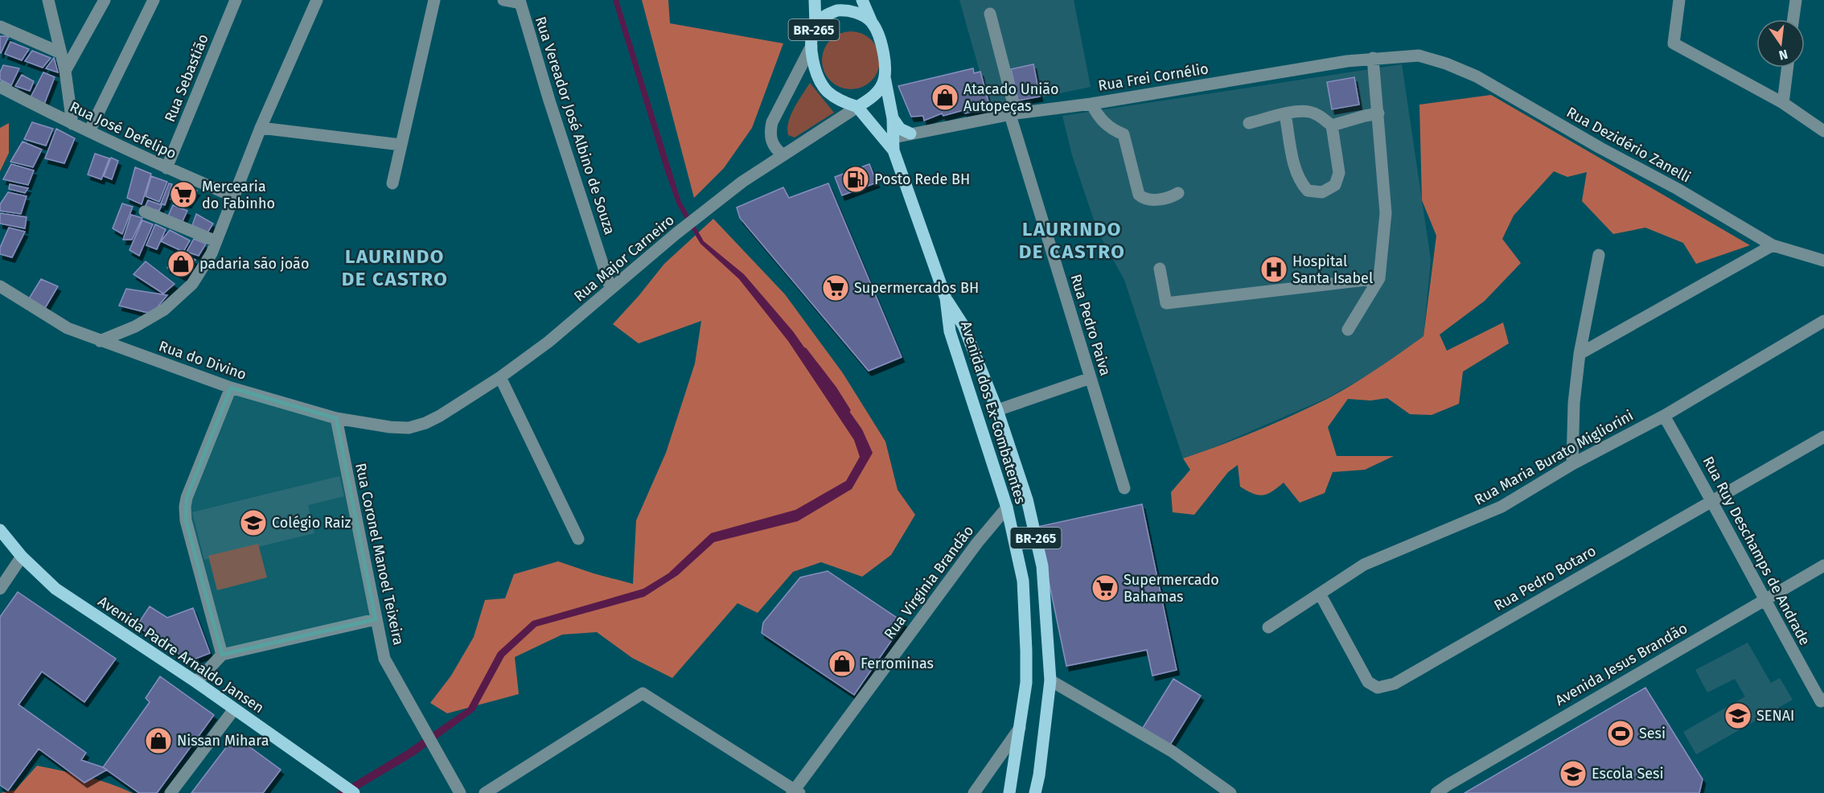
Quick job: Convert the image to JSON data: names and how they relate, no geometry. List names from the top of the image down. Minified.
{"streets":{"main road":["BR-265","Avenida dos Ex-Combatentes","Avenida Padre Arnaldo Jansen"],"street":["Rua Frei Cornélio","Rua Sebastião","Rua Vereador José Albino de Souza","Rua José Defelipo","Rua Dezidério Zanelli","Rua Major Carneiro","Rua Pedro Paiva","Rua do Divino","Rua Maria Burato Migliorini","Rua Ruy Deschamps de Andrade","Rua Coronel Manoel Teixeira","Rua Pedro Botaro","Rua Virginia Brandão","Avenida Jesus Brandão"]},"crossings":[["BR-265","Rua Major Carneiro"],["BR-265","Avenida dos Ex-Combatentes"],["Rua Frei Cornélio","Rua Dezidério Zanelli"],["Rua Frei Cornélio","Rua Pedro Paiva"],["Rua Frei Cornélio","Avenida dos Ex-Combatentes"],["Rua Sebastião","Rua José Defelipo"],["Rua Vereador José Albino de Souza","Rua Major Carneiro"],["Rua Major Carneiro","Rua do Divino"],["Rua Major Carneiro","Avenida dos Ex-Combatentes"],["Rua do Divino","Rua Coronel Manoel Teixeira"],["Avenida dos Ex-Combatentes","Rua Virginia Brandão"],["Rua Maria Burato Migliorini","Rua Ruy Deschamps de Andrade"],["Rua Maria Burato Migliorini","Rua Pedro Botaro"],["Rua Ruy Deschamps de Andrade","Rua Pedro Botaro"],["Rua Ruy Deschamps de Andrade","Avenida Jesus Brandão"]],"districts":["LAURINDO DE CASTRO","LAURINDO DE CASTRO"],"places":{"shop":["Atacado União Autopeças","padaria são joão","Ferrominas","Nissan Mihara"],"fuel station":["Posto Rede BH"],"supermarket":["Mercearia do Fabinho","Supermercados BH","Supermercado Bahamas"],"hospital":["Hospital Santa Isabel"],"school or university":["Colégio Raiz","SENAI","Escola Sesi"],"sports":["Sesi"]},"north":"bottom"}
